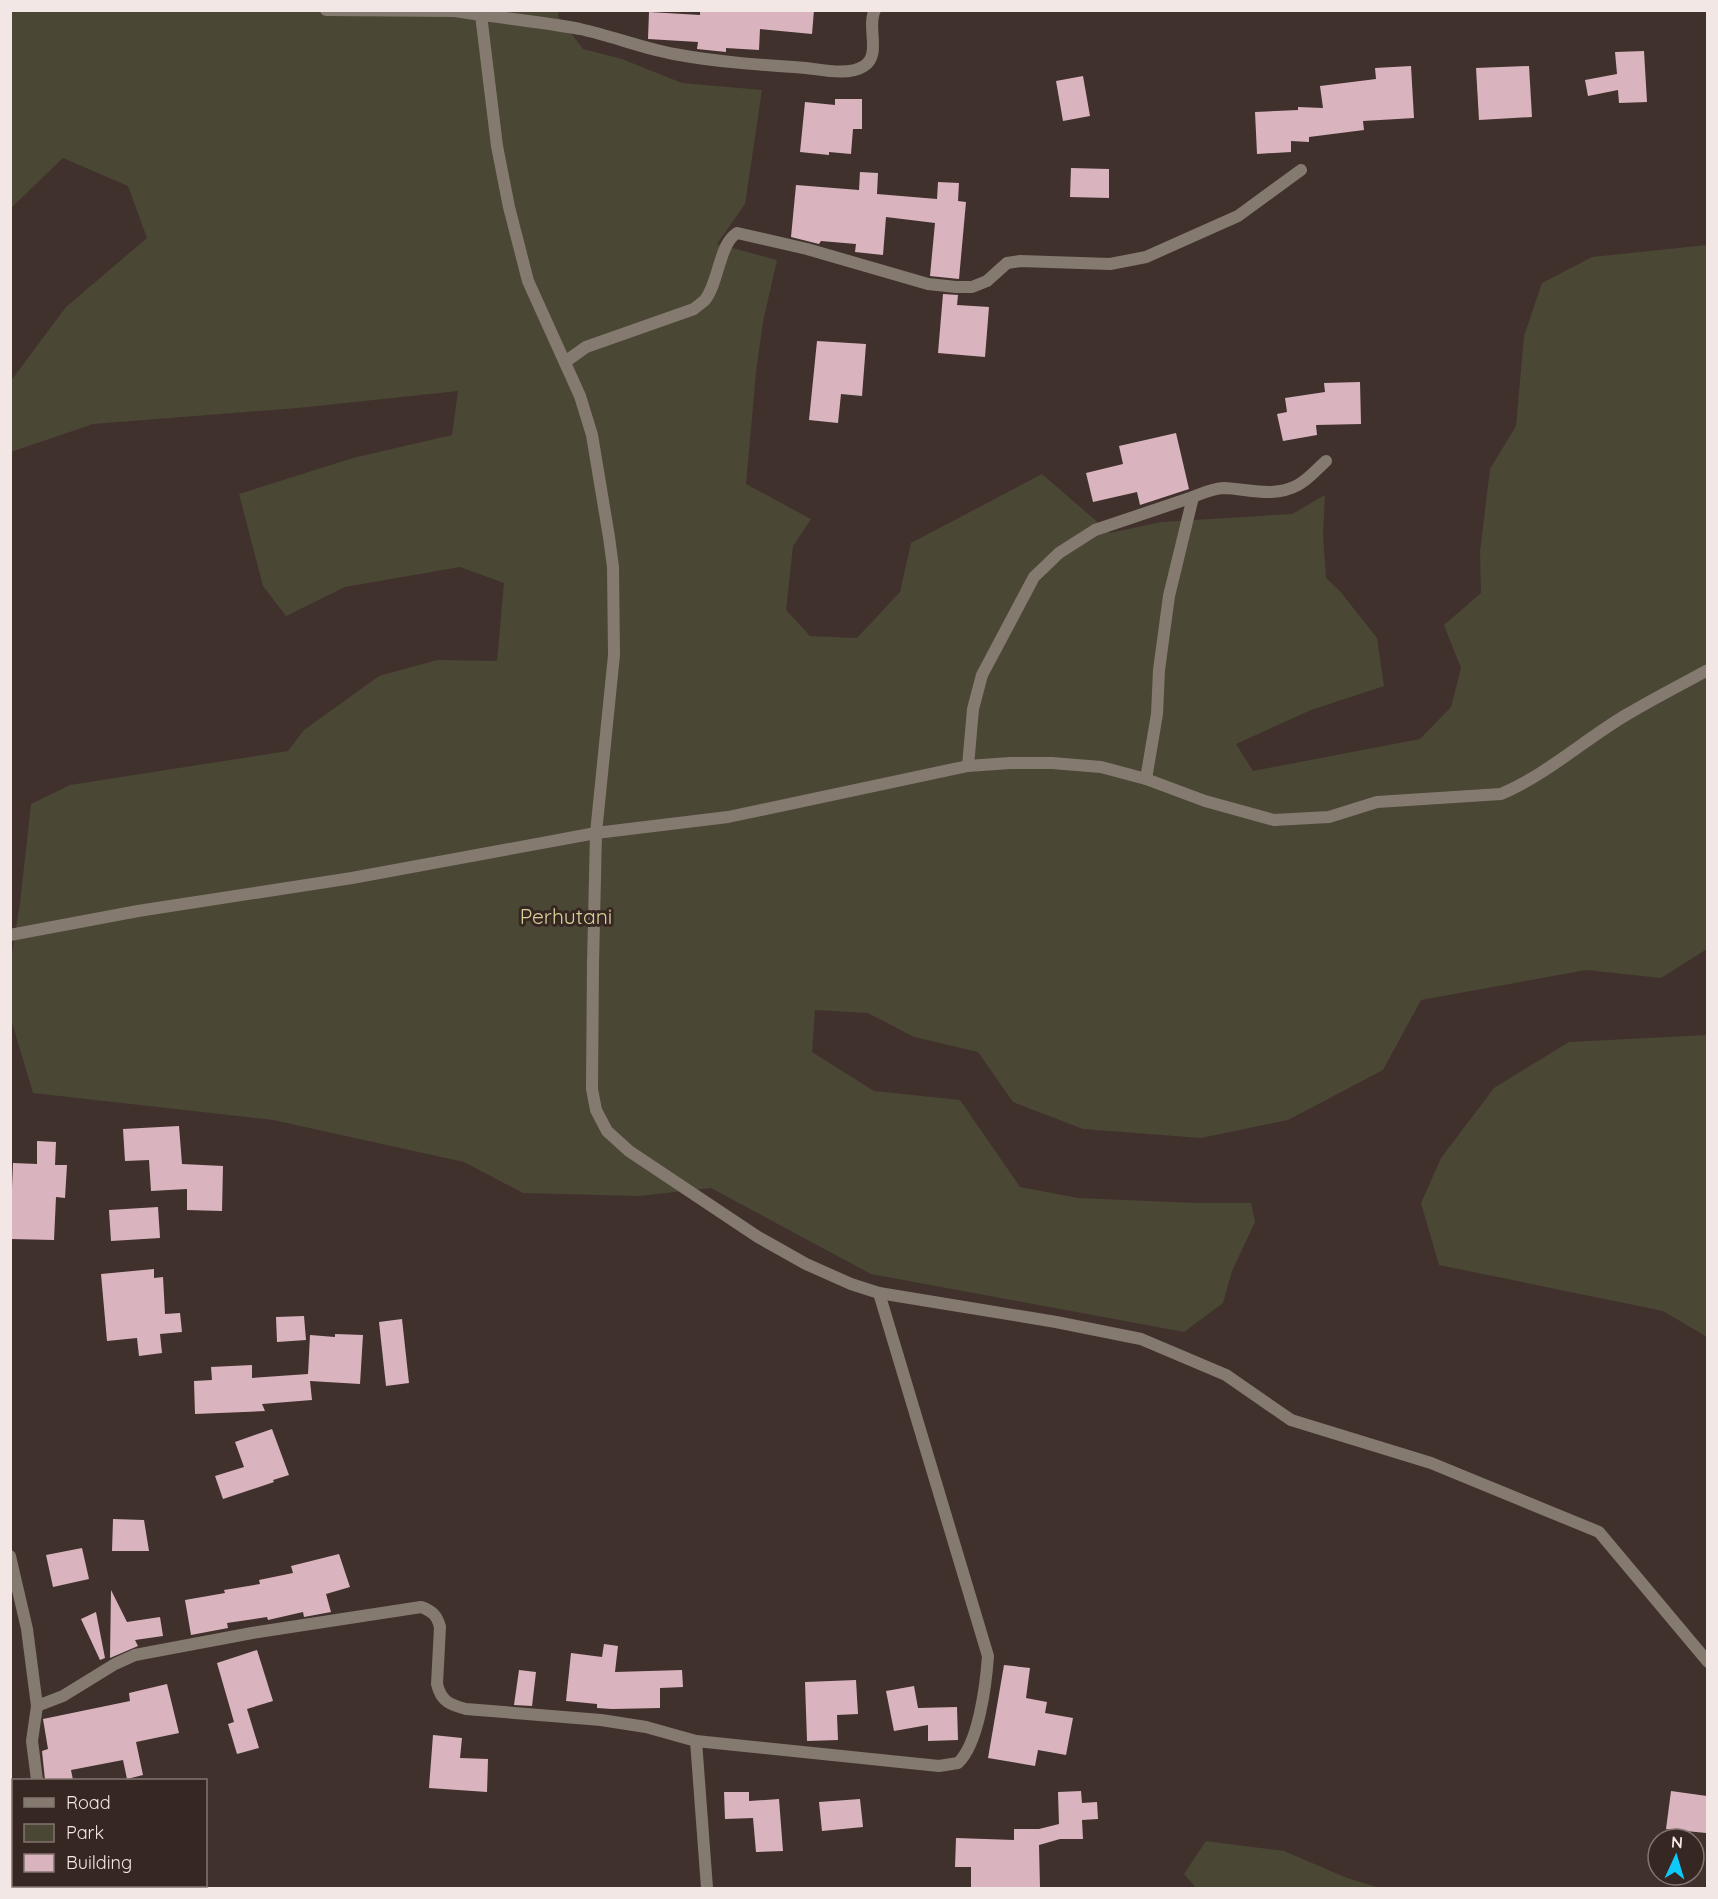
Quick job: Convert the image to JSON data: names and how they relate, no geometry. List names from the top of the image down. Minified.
{"parks":["Perhutani"],"legend":["Road","Park","Building"],"north":"top"}
